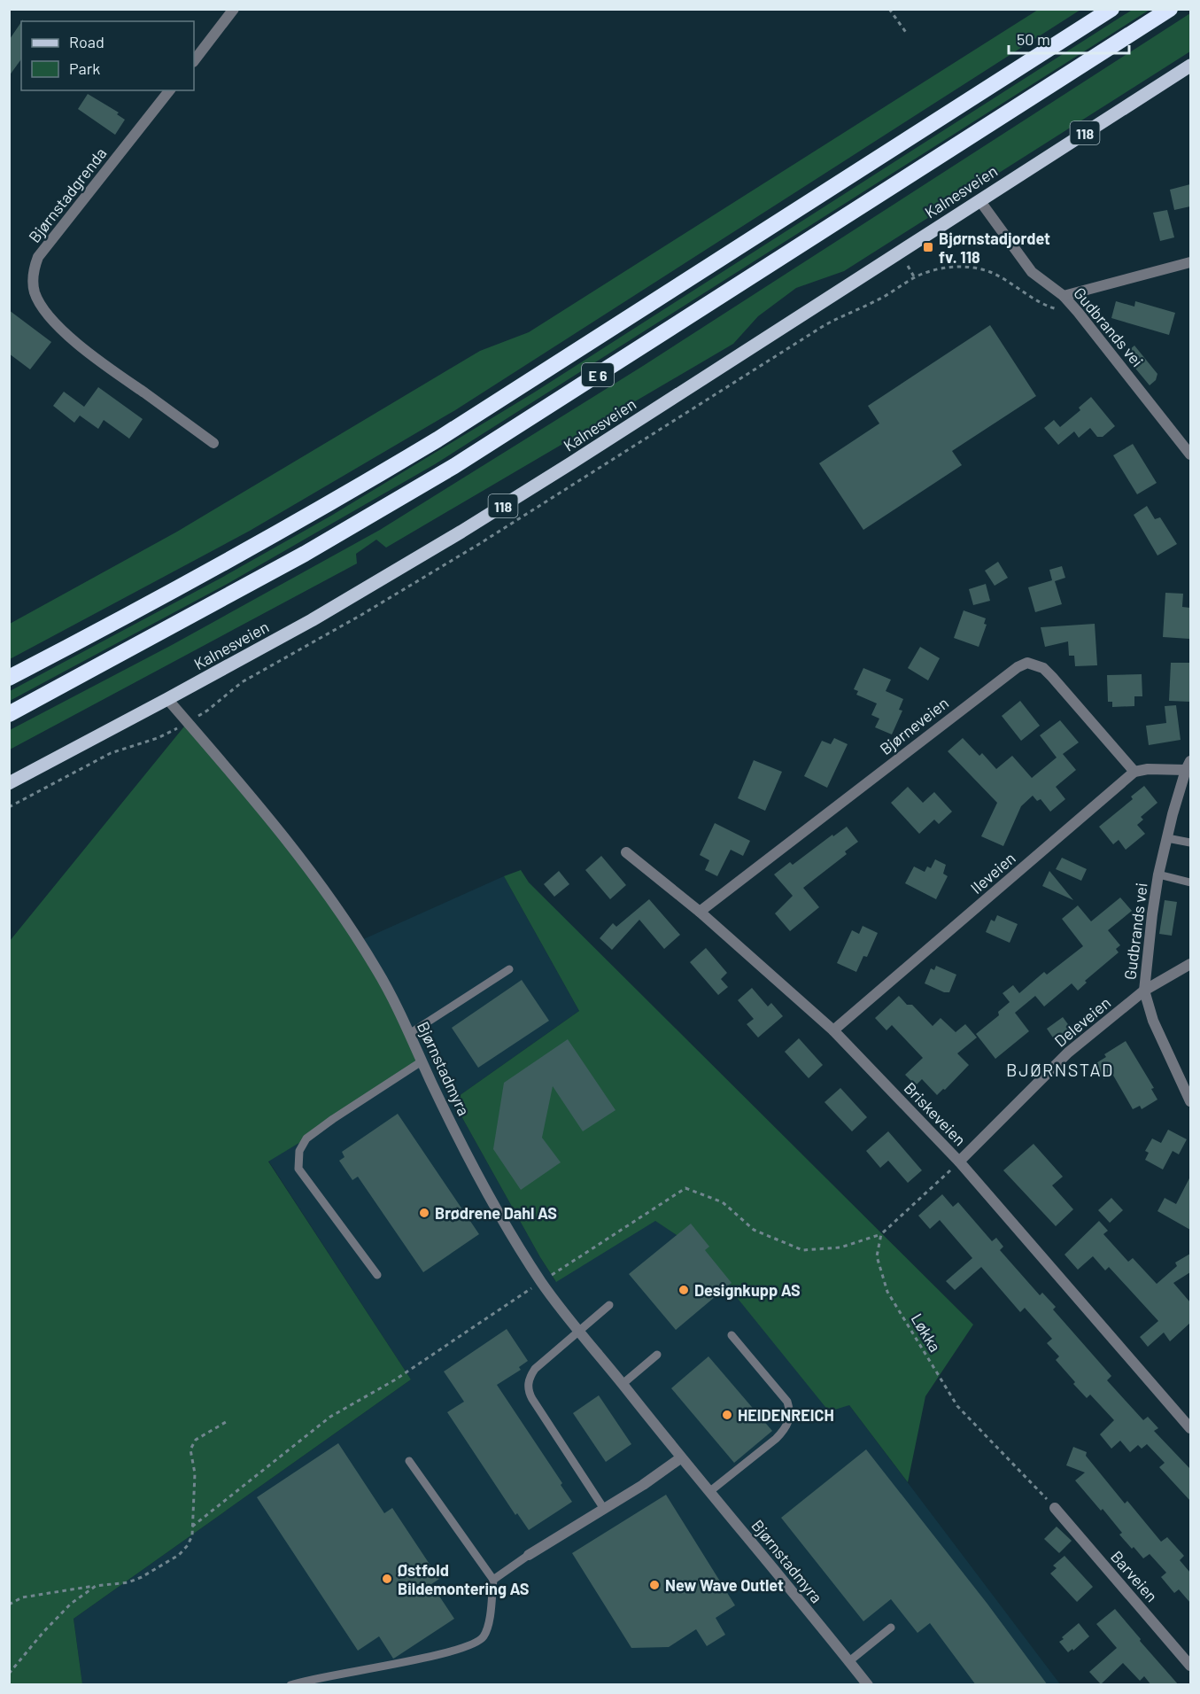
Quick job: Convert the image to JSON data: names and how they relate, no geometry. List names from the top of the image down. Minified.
{"streets":{"highway":["E 6"],"main road":["118","Kalnesveien"],"street":["Bjørnstadgrenda","Gudbrands vei","Bjørneveien","Ileveien","Deleveien","Bjørnstadmyra","Briskeveien","Barveien"],"path":["Løkka"]},"crossings":[["Kalnesveien","Gudbrands vei"],["Kalnesveien","Bjørnstadmyra"],["Gudbrands vei","Deleveien"],["Bjørneveien","Ileveien"],["Bjørneveien","Briskeveien"],["Ileveien","Briskeveien"],["Deleveien","Briskeveien"],["Løkka","Barveien"]],"districts":["BJØRNSTAD"],"places":{"transit":["Bjørnstadjordet fv. 118"],"other":["Brødrene Dahl AS","Designkupp AS","HEIDENREICH","Østfold Bildemontering AS","New Wave Outlet"]},"legend":["Road","Park"],"scale_bar":"50 m"}
